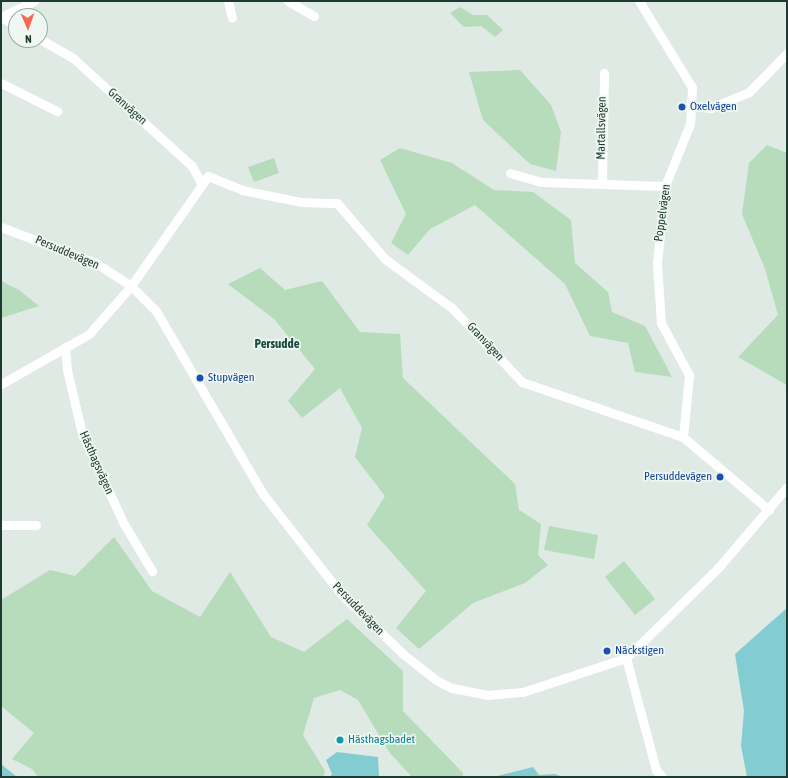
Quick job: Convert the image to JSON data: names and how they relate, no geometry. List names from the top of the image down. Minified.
{"streets":{"street":["Granvägen","Martallsvägen","Poppelvägen","Persuddevägen","Hästhagsvägen"]},"crossings":[["Granvägen","Poppelvägen"],["Granvägen","Persuddevägen"]],"districts":["Persudde"],"places":["Oxelvägen","Stupvägen","Persuddevägen","Näckstigen","Hästhagsbadet"],"north":"bottom"}
